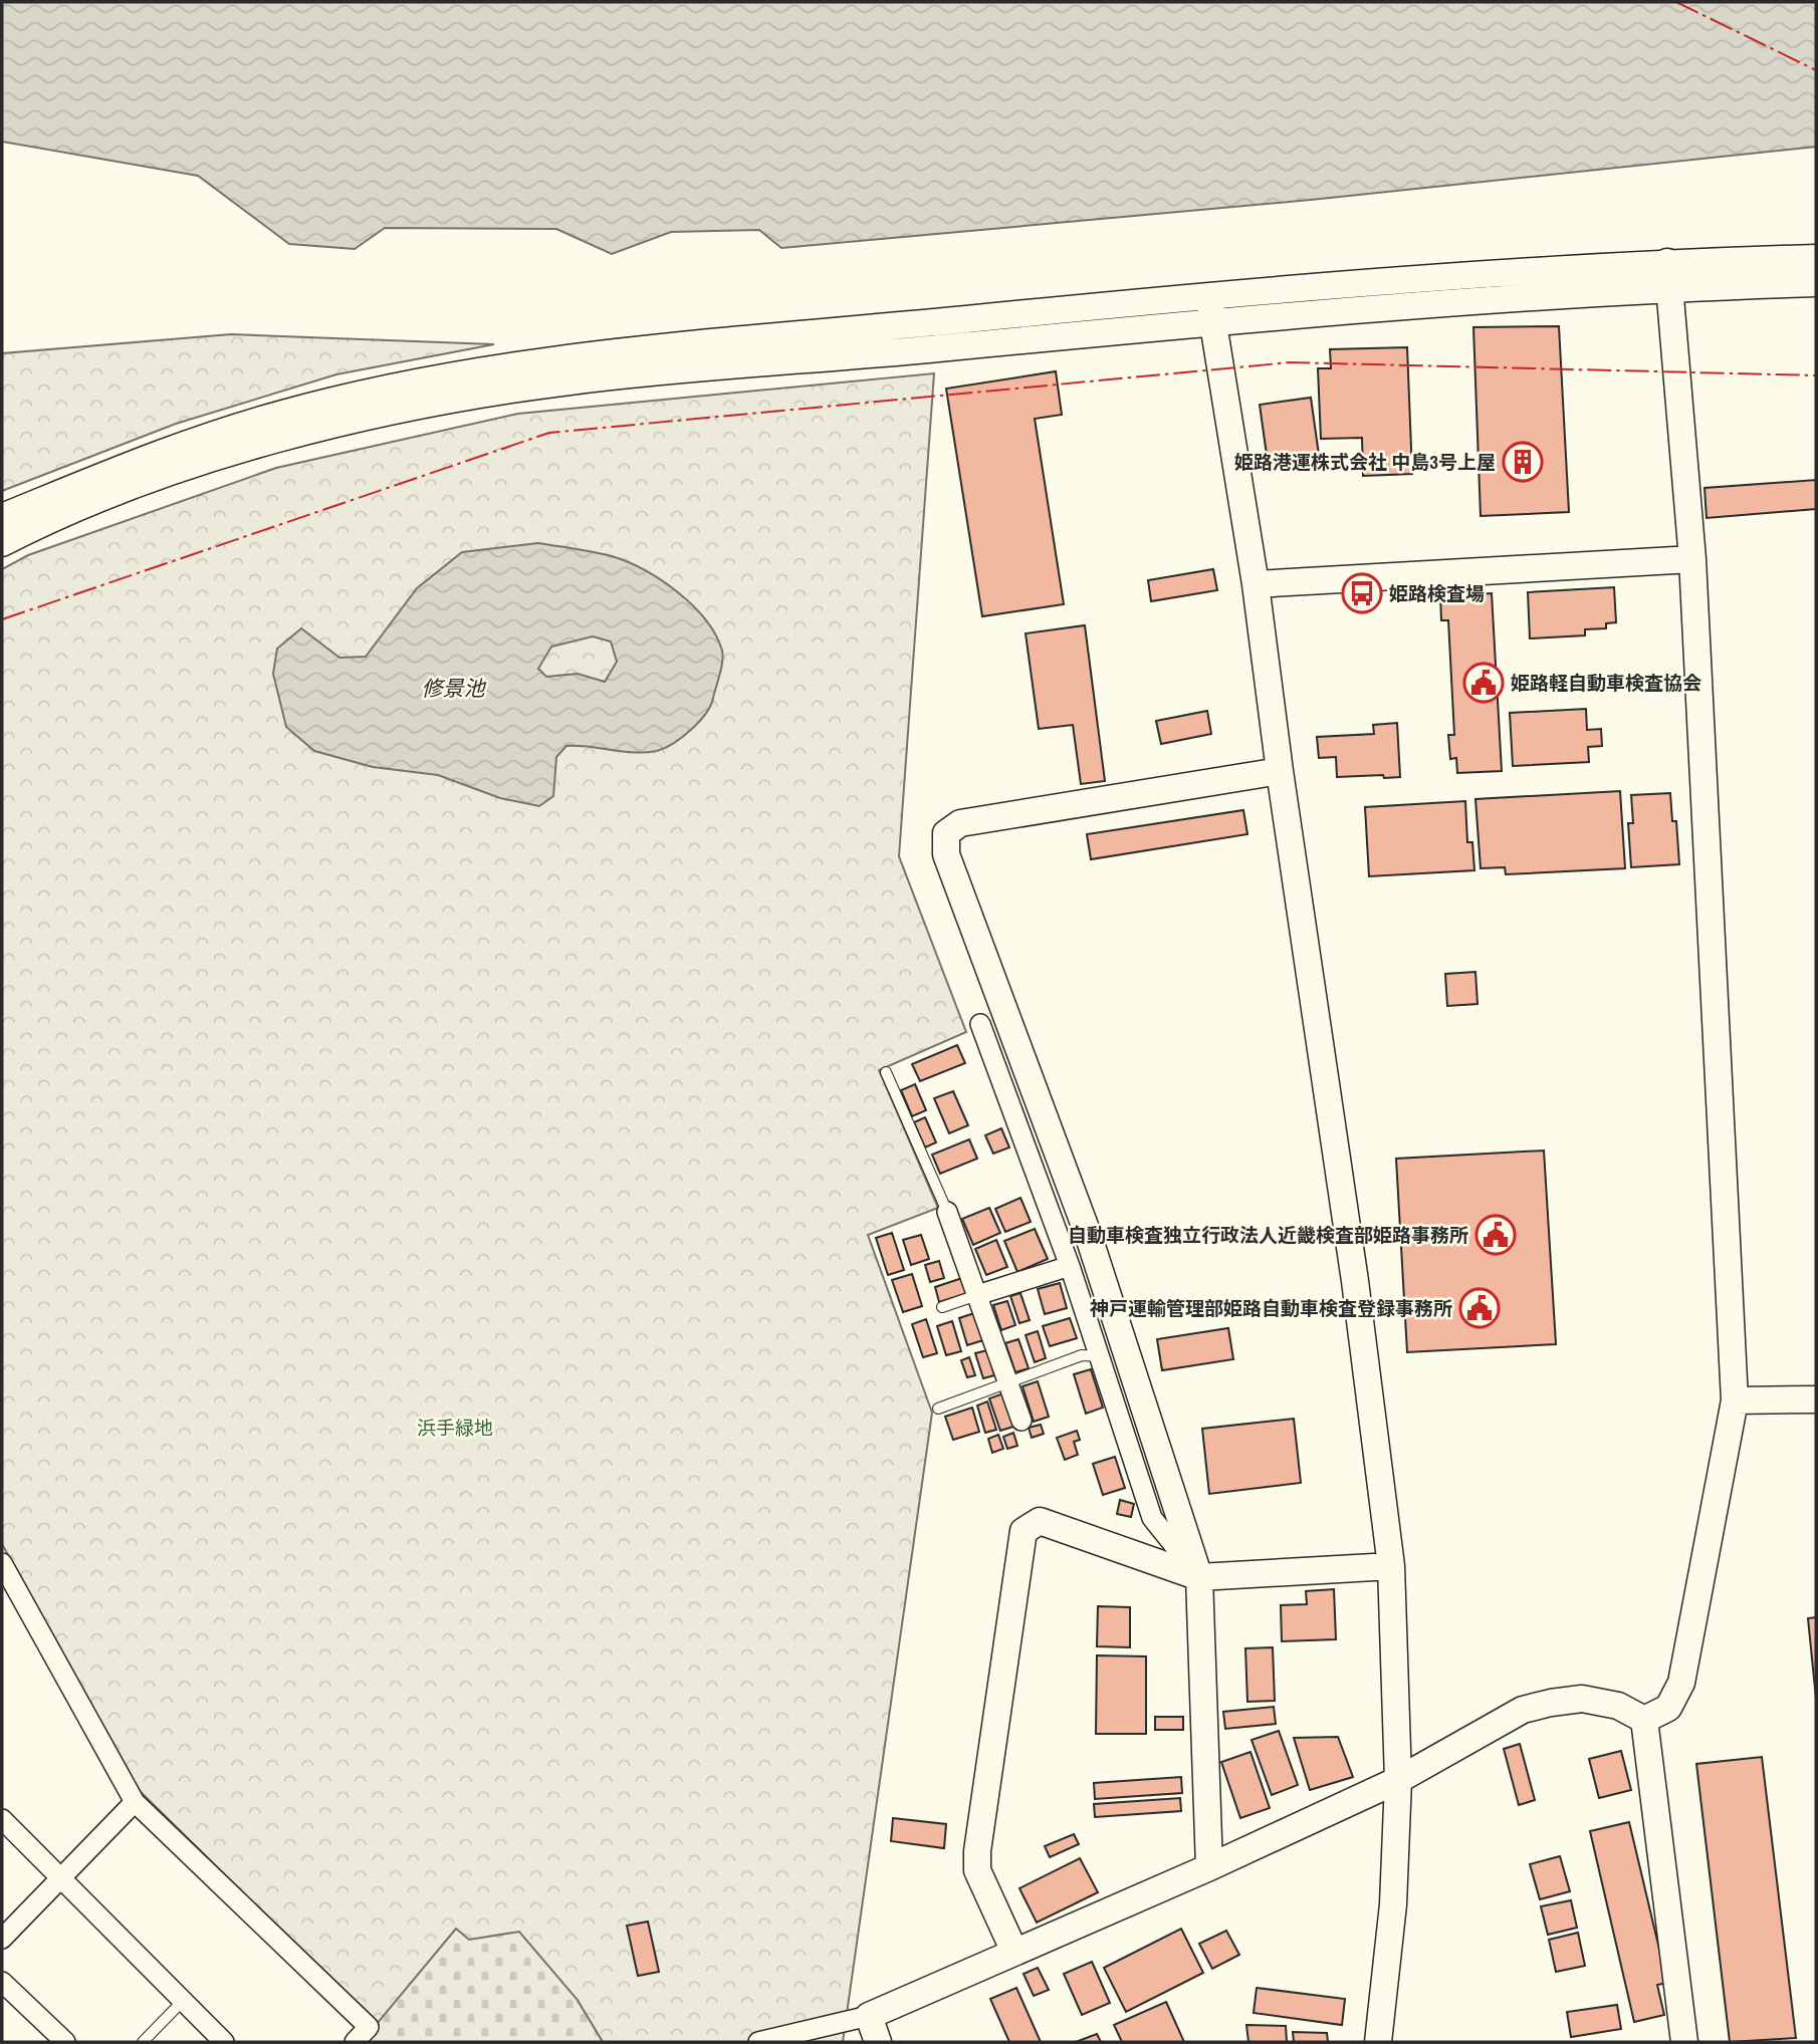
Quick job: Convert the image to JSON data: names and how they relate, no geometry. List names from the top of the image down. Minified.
{"water":["修景池"],"parks":["浜手緑地"],"places":{"building":["姫路港運株式会社 中島3号上屋"],"bus stop":["姫路検査場"],"public building":["姫路軽自動車検査協会","自動車検査独立行政法人近畿検査部姫路事務所","神戸運輸管理部姫路自動車検査登録事務所"]}}
